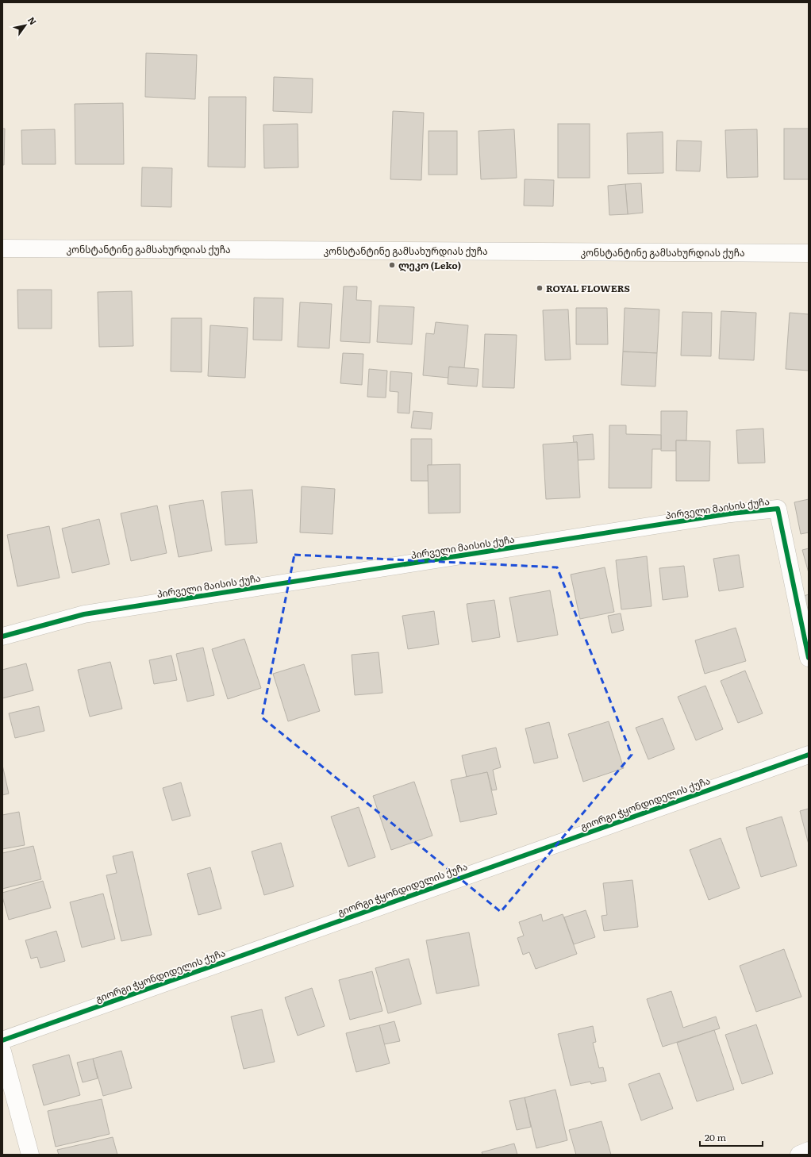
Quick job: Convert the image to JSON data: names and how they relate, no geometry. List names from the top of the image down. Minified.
{"streets":{"street":["კონსტანტინე გამსახურდიას ქუჩა","პირველი მაისის ქუჩა","გიორგი ჭყონდიდელის ქუჩა"]},"places":["ლეკო (Leko)","ROYAL FLOWERS"],"scale_bar":"20 m","north":"top right"}
